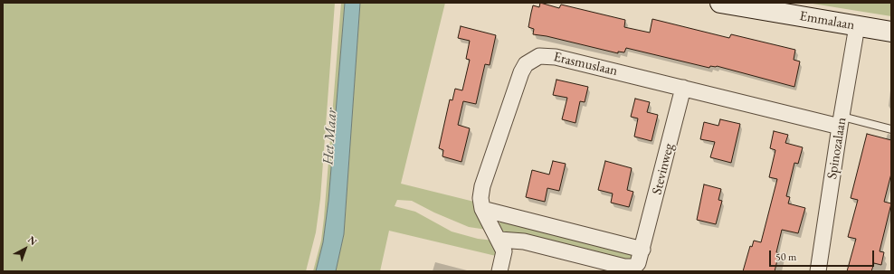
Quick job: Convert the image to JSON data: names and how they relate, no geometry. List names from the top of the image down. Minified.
{"streets":{"main road":["Emmalaan"],"street":["Erasmuslaan","Spinozalaan","Stevinweg"]},"crossings":[["Emmalaan","Spinozalaan"],["Erasmuslaan","Spinozalaan"],["Erasmuslaan","Stevinweg"]],"water":["Het Maar"],"scale_bar":"50 m","north":"top right"}
